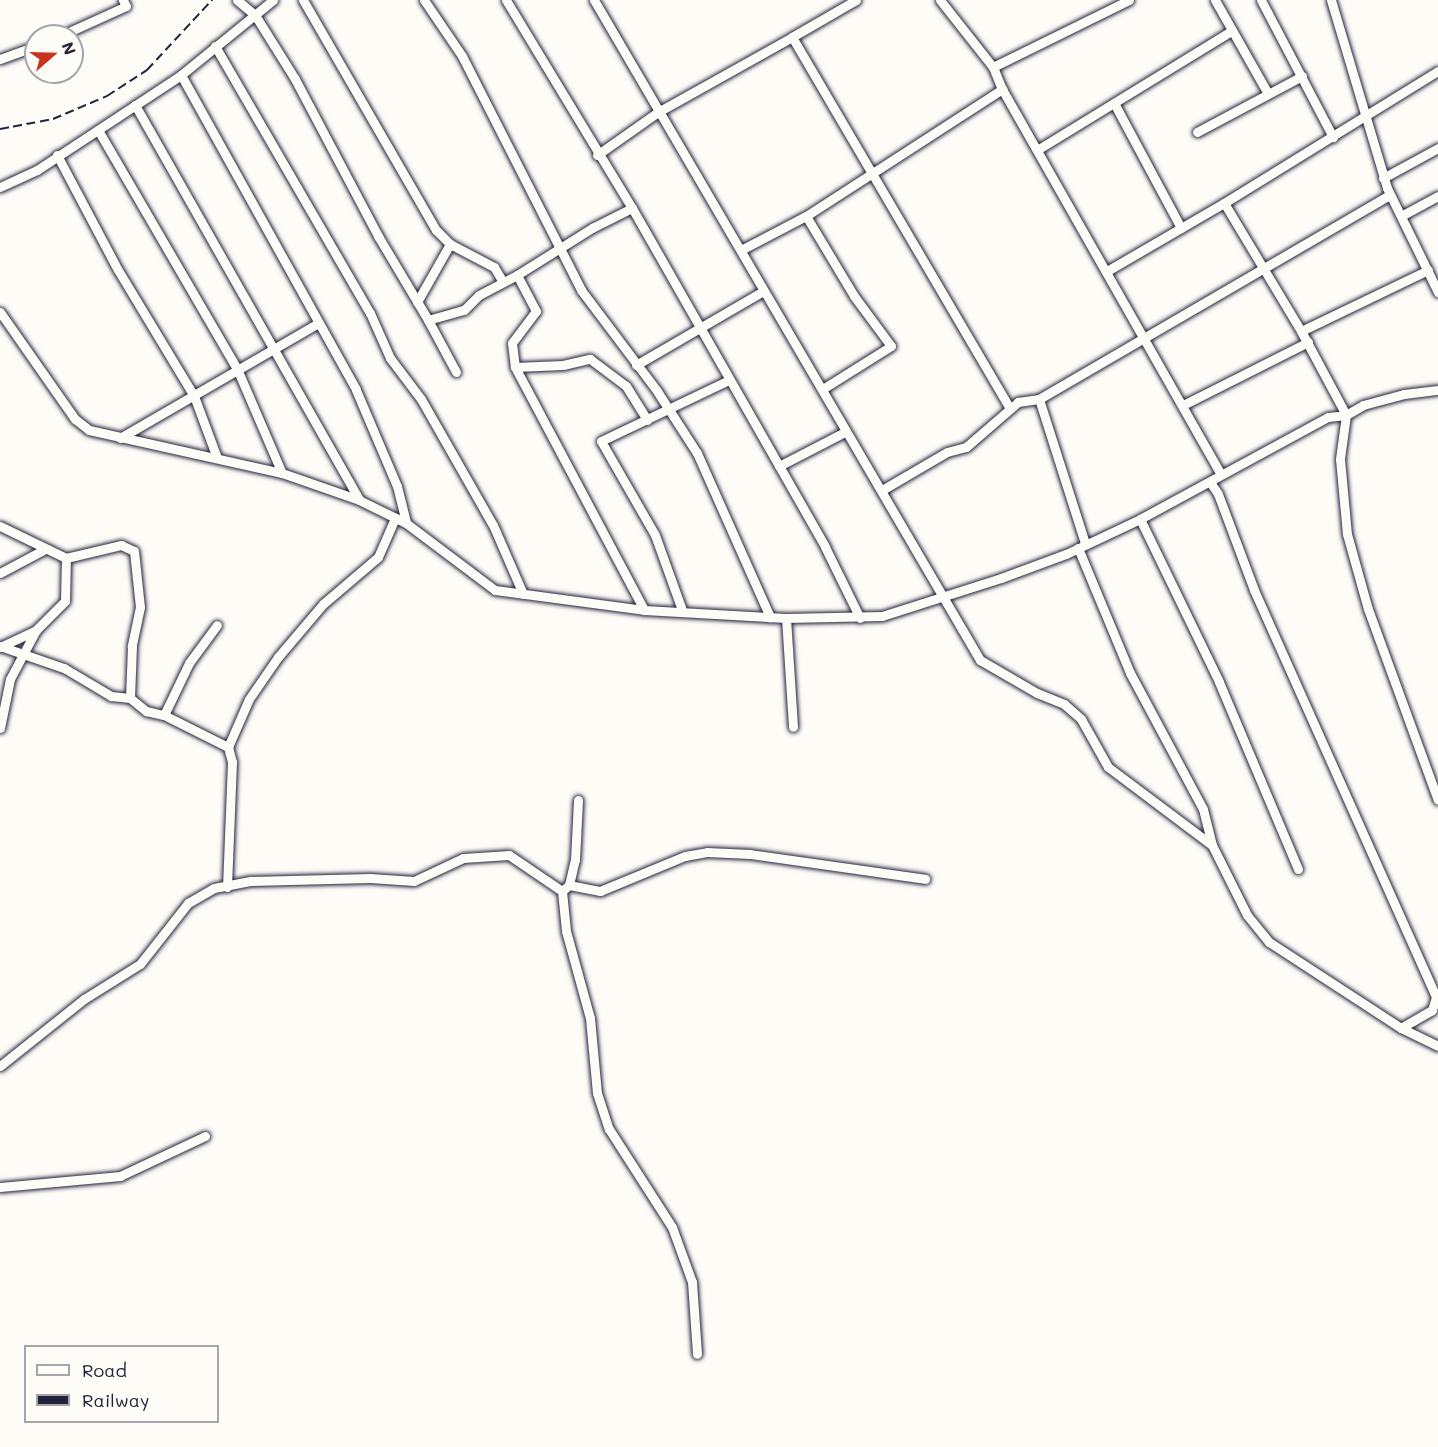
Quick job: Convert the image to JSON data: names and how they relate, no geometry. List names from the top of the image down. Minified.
{"legend":["Road","Railway"],"north":"right"}
